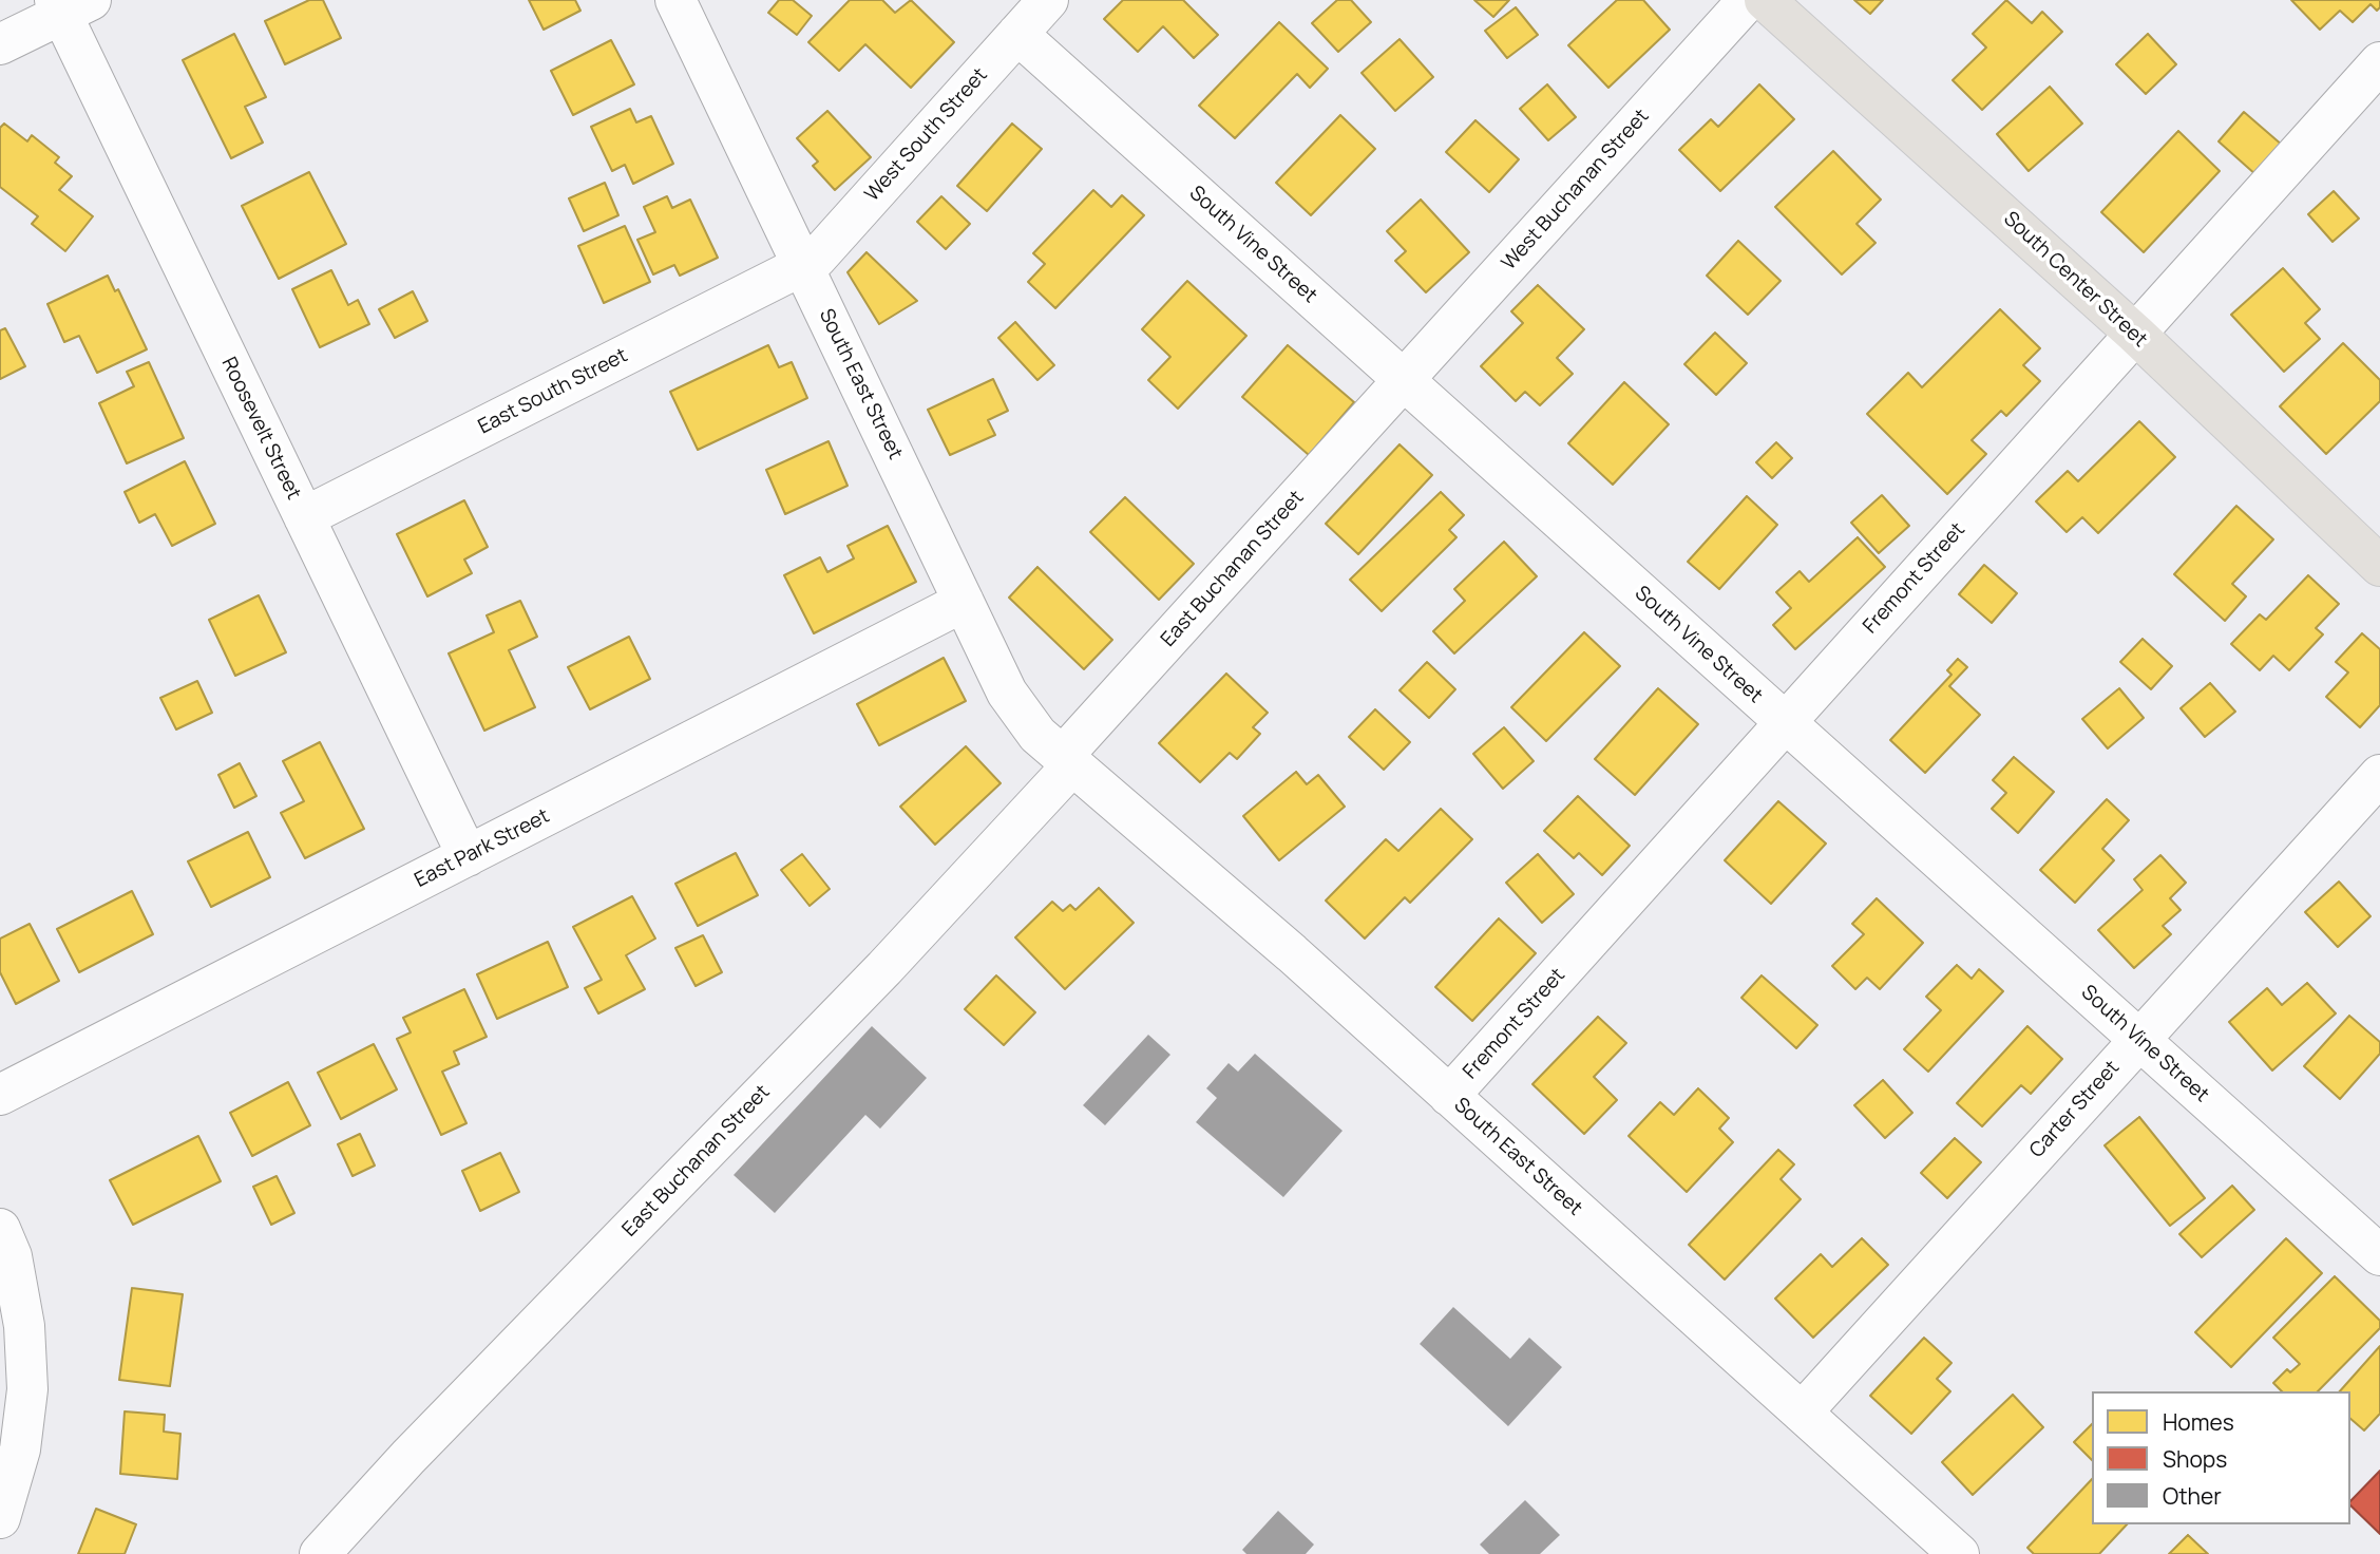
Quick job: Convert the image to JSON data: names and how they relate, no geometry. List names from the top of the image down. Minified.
{"streets":{"main road":["South Center Street"],"street":["West South Street","West Buchanan Street","South Vine Street","South East Street","East South Street","Roosevelt Street","East Buchanan Street","Fremont Street","East Park Street","Carter Street"]},"crossings":[["West South Street","South Vine Street"],["West South Street","South East Street"],["West South Street","East South Street"],["West Buchanan Street","South Vine Street"],["West Buchanan Street","East Buchanan Street"],["South Vine Street","East Buchanan Street"],["South Vine Street","Fremont Street"],["South Vine Street","Carter Street"],["South Center Street","Fremont Street"],["South East Street","East South Street"],["South East Street","East Buchanan Street"],["South East Street","Fremont Street"],["South East Street","East Park Street"],["South East Street","Carter Street"],["East South Street","Roosevelt Street"],["Roosevelt Street","East Park Street"]],"legend":["Homes","Shops","Other"]}
